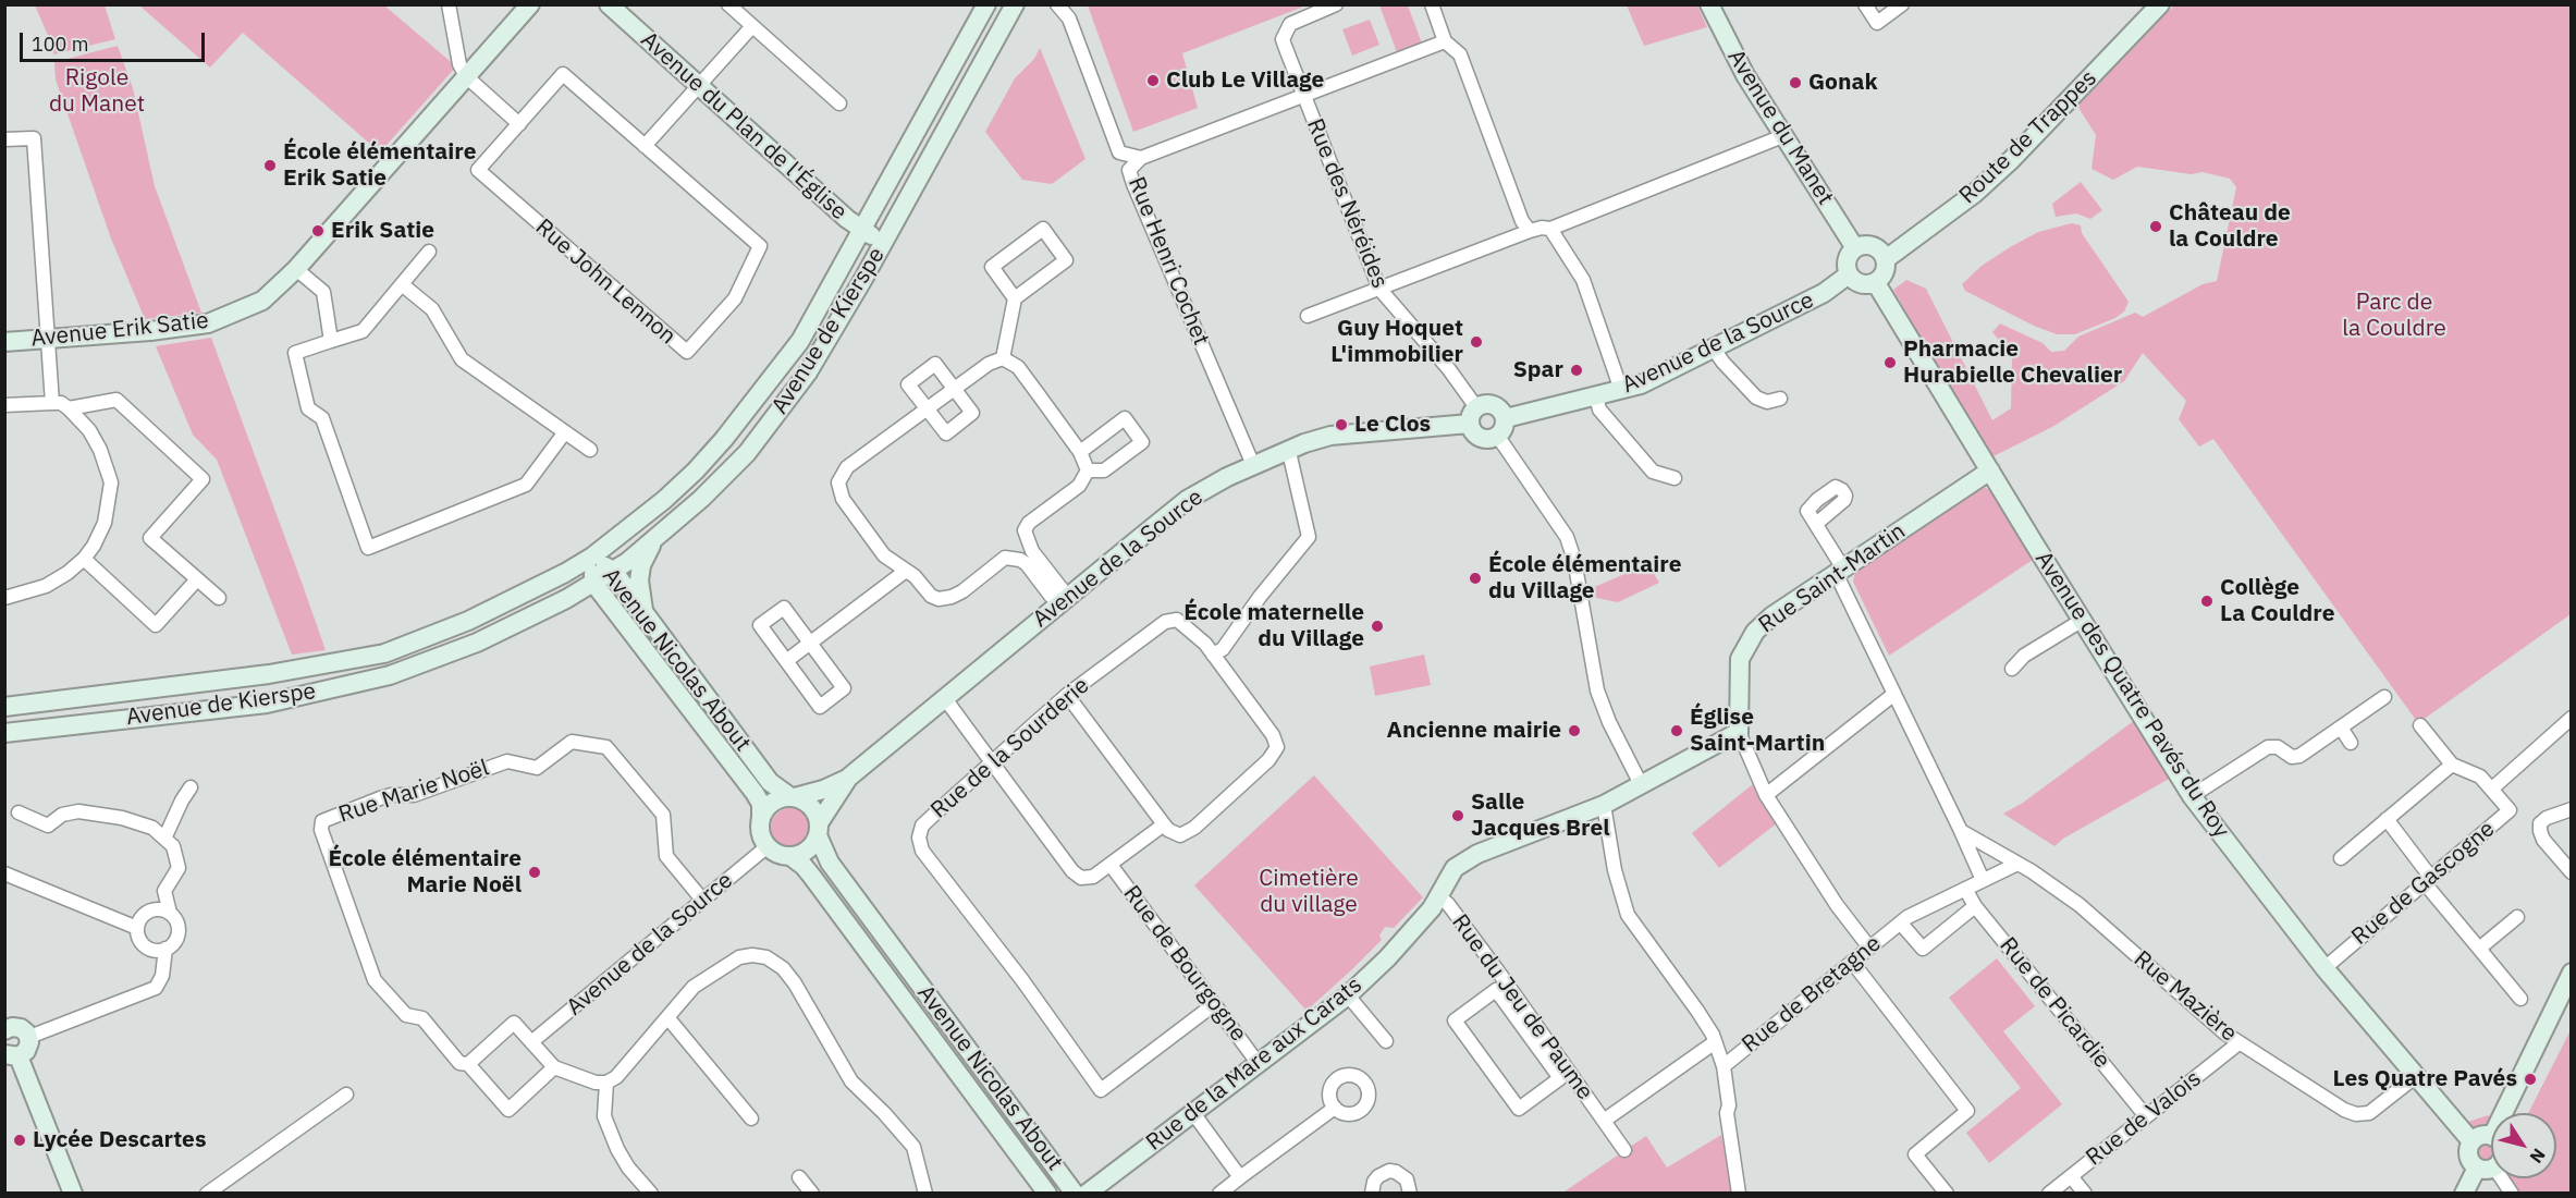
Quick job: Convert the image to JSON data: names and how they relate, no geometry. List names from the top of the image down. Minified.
{"streets":{"street":["Avenue du Plan de l'Église","Avenue du Manet","Route de Trappes","Rue des Néréides","Rue Henri Cochet","Rue John Lennon","Avenue Erik Satie","Avenue de Kierspe","Avenue de la Source","Rue Saint-Martin","Avenue Nicolas About","Avenue des Quatre Pavés du Roy","Rue de la Sourderie","Rue Marie Noël","Rue de Gascogne","Rue de Bourgogne","Rue de Bretagne","Rue Mazière","Rue de Picardie","Rue du Jeu de Paume","Rue de la Mare aux Carats","Rue de Valois"]},"crossings":[["Avenue du Plan de l'Église","Avenue de Kierspe"],["Avenue du Manet","Route de Trappes"],["Avenue du Manet","Avenue de la Source"],["Avenue du Manet","Avenue des Quatre Pavés du Roy"],["Route de Trappes","Avenue de la Source"],["Route de Trappes","Avenue des Quatre Pavés du Roy"],["Rue des Néréides","Avenue de la Source"],["Rue Henri Cochet","Avenue de la Source"],["Avenue de Kierspe","Avenue Nicolas About"],["Avenue de la Source","Avenue Nicolas About"],["Avenue de la Source","Avenue des Quatre Pavés du Roy"],["Avenue de la Source","Rue Marie Noël"],["Rue Saint-Martin","Avenue des Quatre Pavés du Roy"],["Rue Saint-Martin","Rue de la Mare aux Carats"],["Avenue des Quatre Pavés du Roy","Rue de Gascogne"],["Avenue des Quatre Pavés du Roy","Rue Mazière"],["Rue de la Sourderie","Rue de Bourgogne"],["Rue de Bourgogne","Rue de la Mare aux Carats"],["Rue de Bretagne","Rue Mazière"],["Rue de Bretagne","Rue de Picardie"],["Rue Mazière","Rue de Valois"],["Rue de Picardie","Rue de Valois"],["Rue du Jeu de Paume","Rue de la Mare aux Carats"]],"parks":["Rigole du Manet","Parc de la Couldre","Cimetière du village"],"places":["Club Le Village","Gonak","École élémentaire Erik Satie","Château de la Couldre","Erik Satie","Guy Hoquet L'immobilier","Pharmacie Hurabielle Chevalier","Spar","Le Clos","École élémentaire du Village","Collège La Couldre","École maternelle du Village","Ancienne mairie","Église Saint-Martin","Salle Jacques Brel","École élémentaire Marie Noël","Les Quatre Pavés","Lycée Descartes"],"scale_bar":"100 m","north":"bottom right"}
